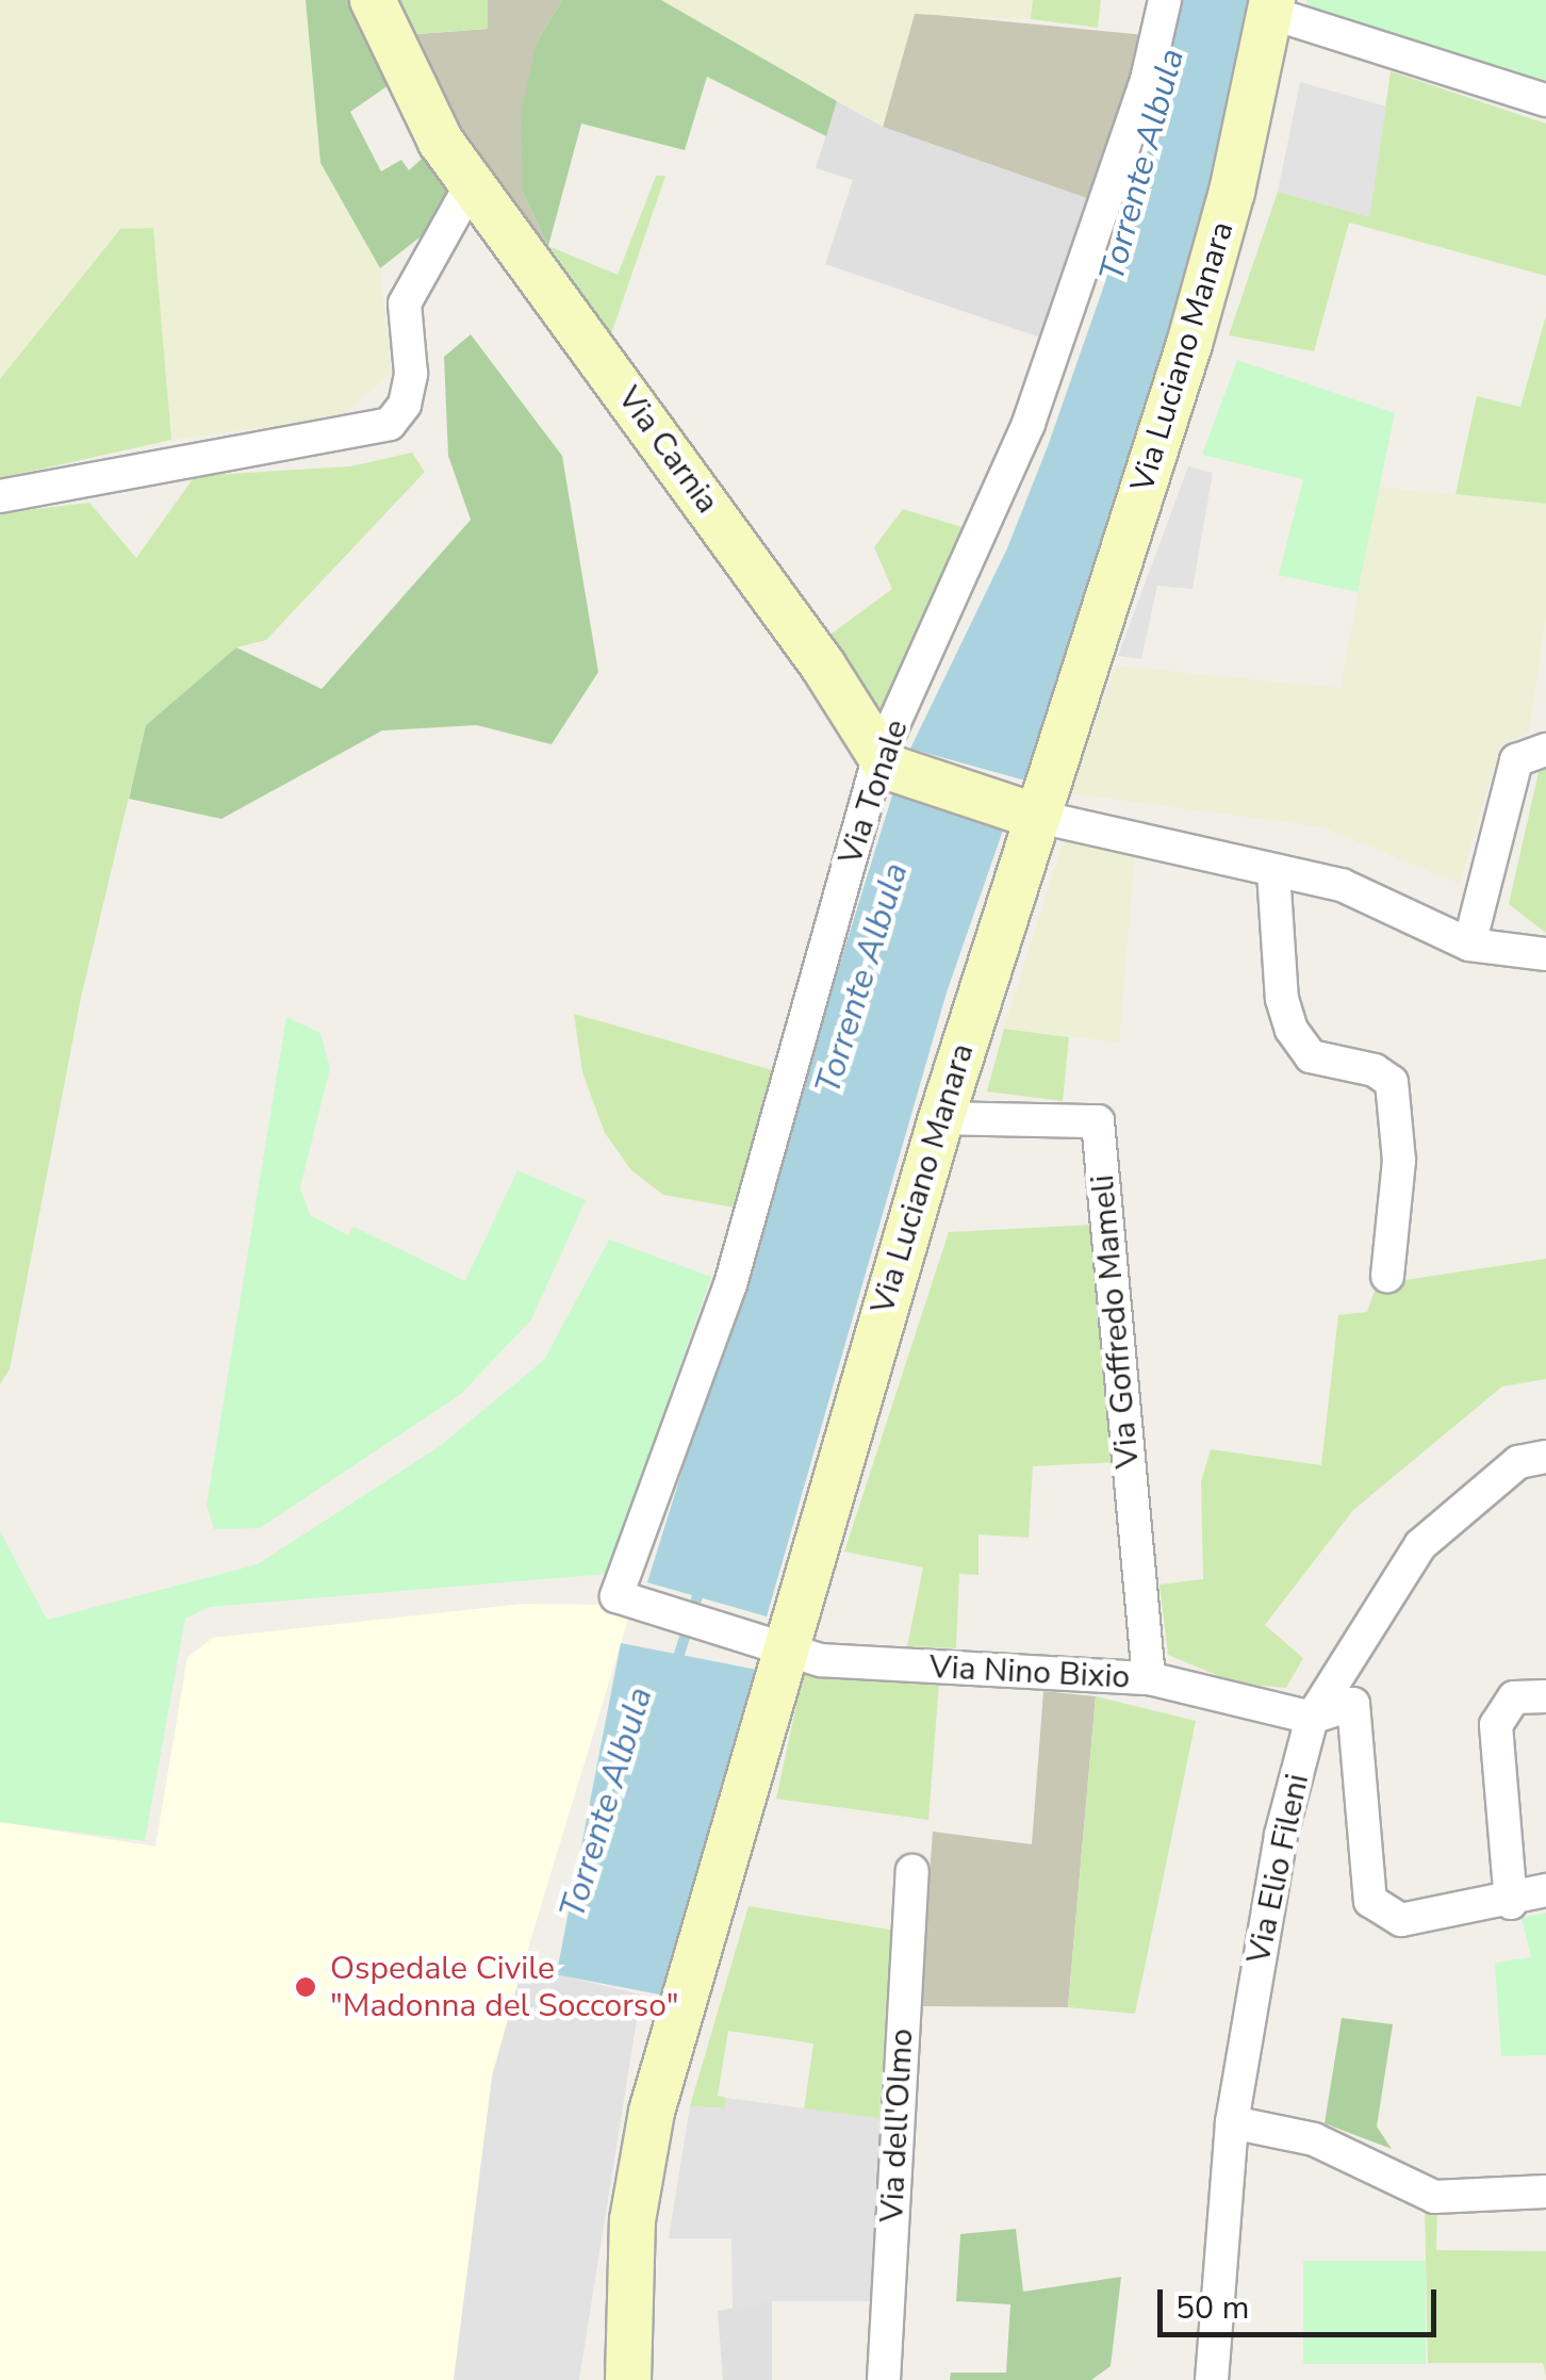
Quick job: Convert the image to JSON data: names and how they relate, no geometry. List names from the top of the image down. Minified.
{"streets":{"main road":["Via Luciano Manara","Via Carnia"],"street":["Via Tonale","Via Goffredo Mameli","Via Nino Bixio","Via Elio Fileni","Via dell'Olmo"]},"crossings":[["Via Luciano Manara","Via Goffredo Mameli"],["Via Luciano Manara","Via Nino Bixio"],["Via Carnia","Via Tonale"],["Via Tonale","Via Nino Bixio"],["Via Goffredo Mameli","Via Nino Bixio"],["Via Nino Bixio","Via Elio Fileni"]],"water":["Torrente Albula"],"places":["Ospedale Civile \"Madonna del Soccorso\""],"scale_bar":"50 m"}
